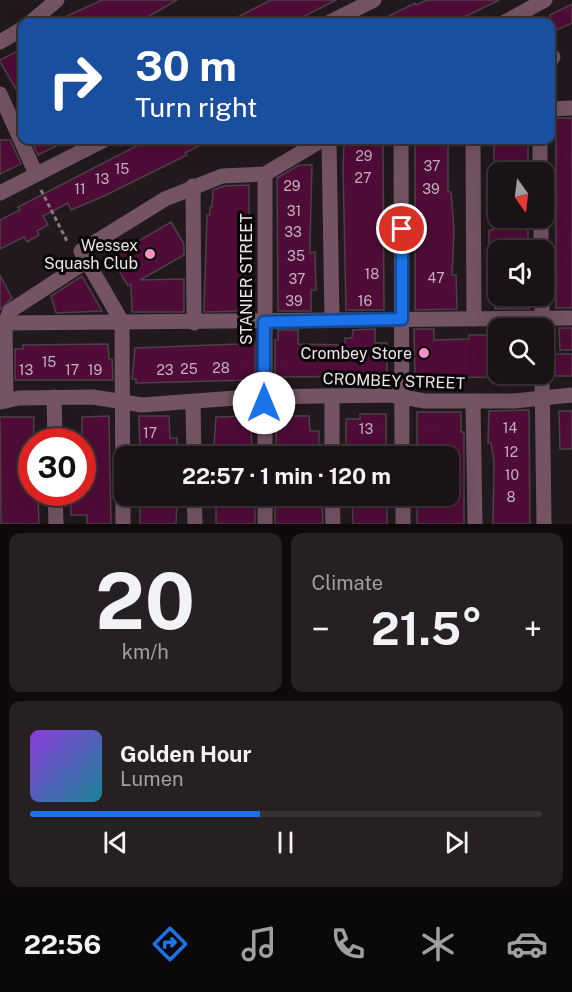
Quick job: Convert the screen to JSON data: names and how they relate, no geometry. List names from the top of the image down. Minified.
{"streets":{"street":["STANIER STREET","CROMBEY STREET"]},"crossings":[["STANIER STREET","CROMBEY STREET"]],"places":["Wessex Squash Club","Crombey Store"],"house_numbers":["29","37","15","27","13","29","11","39","31","33","35","18","47","37","39","16","15","28","25","13","17","19","23","14","13","17","12","10","8"],"north":"bottom","page":{"turn":["30 m","Turn right"],"limit":"30","trip":"22:57 · 1 min · 120 m","tile":[["20","km/h"],"Climate"],"heat":["−","21.5°","+"],"song":["Golden Hour","Lumen"],"tabs":"22:56"}}
